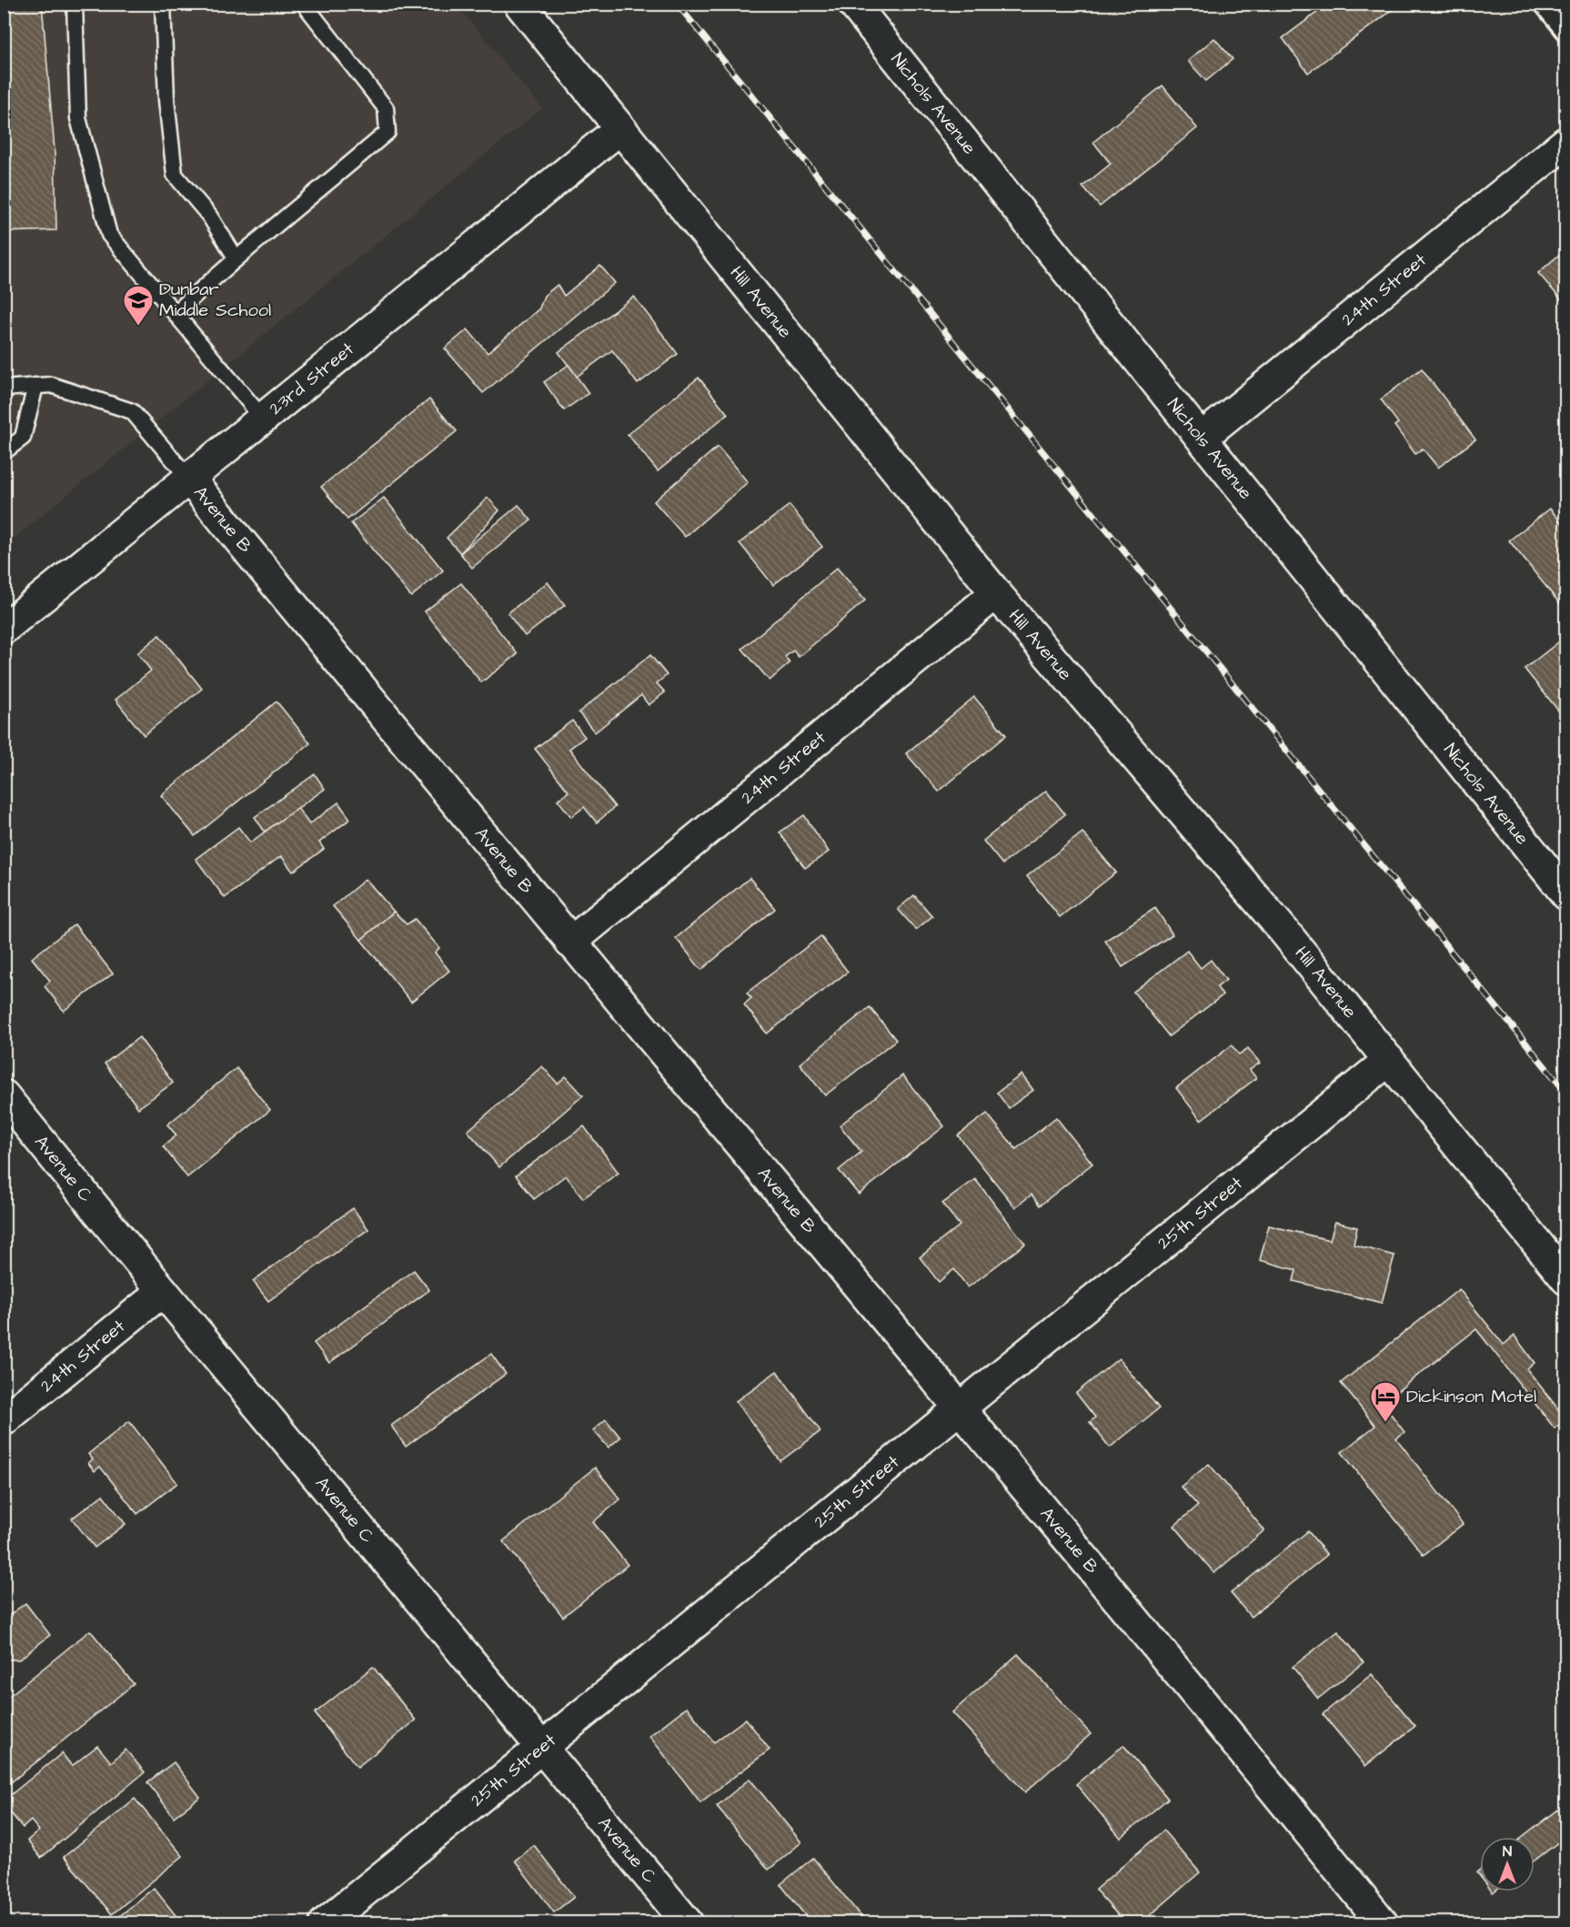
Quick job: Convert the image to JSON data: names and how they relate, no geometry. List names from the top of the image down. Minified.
{"streets":{"street":["Nichols Avenue","24th Street","Hill Avenue","23rd Street","Avenue B","Avenue C","25th Street"]},"crossings":[["Nichols Avenue","24th Street"],["24th Street","Hill Avenue"],["24th Street","Avenue B"],["24th Street","Avenue C"],["Hill Avenue","23rd Street"],["Hill Avenue","25th Street"],["23rd Street","Avenue B"],["Avenue B","25th Street"],["Avenue C","25th Street"]],"places":{"school or university":["Dunbar Middle School"],"hotel":["Dickinson Motel"]},"north":"top"}
